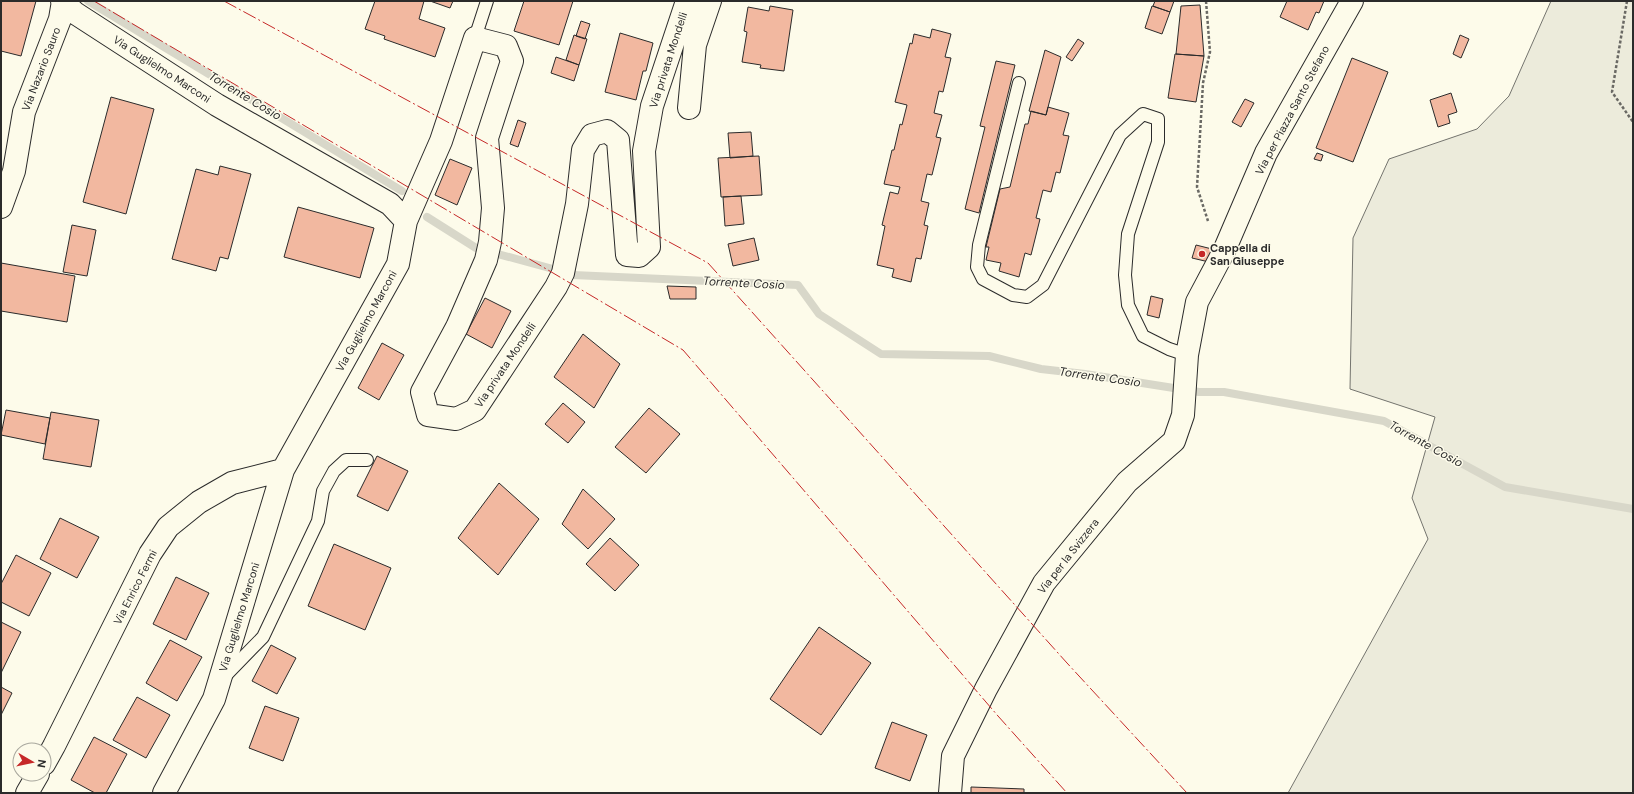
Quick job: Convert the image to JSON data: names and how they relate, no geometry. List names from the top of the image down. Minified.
{"streets":{"street":["Via privata Mondelli","Via Nazario Sauro","Via Guglielmo Marconi","Via per Piazza Santo Stefano","Via per la Svizzera","Via Enrico Fermi"]},"crossings":[["Via Nazario Sauro","Via Guglielmo Marconi"],["Via Guglielmo Marconi","Via Enrico Fermi"],["Via per Piazza Santo Stefano","Via per la Svizzera"]],"water":["Torrente Cosio"],"places":["Cappella di San Giuseppe"],"north":"right"}
